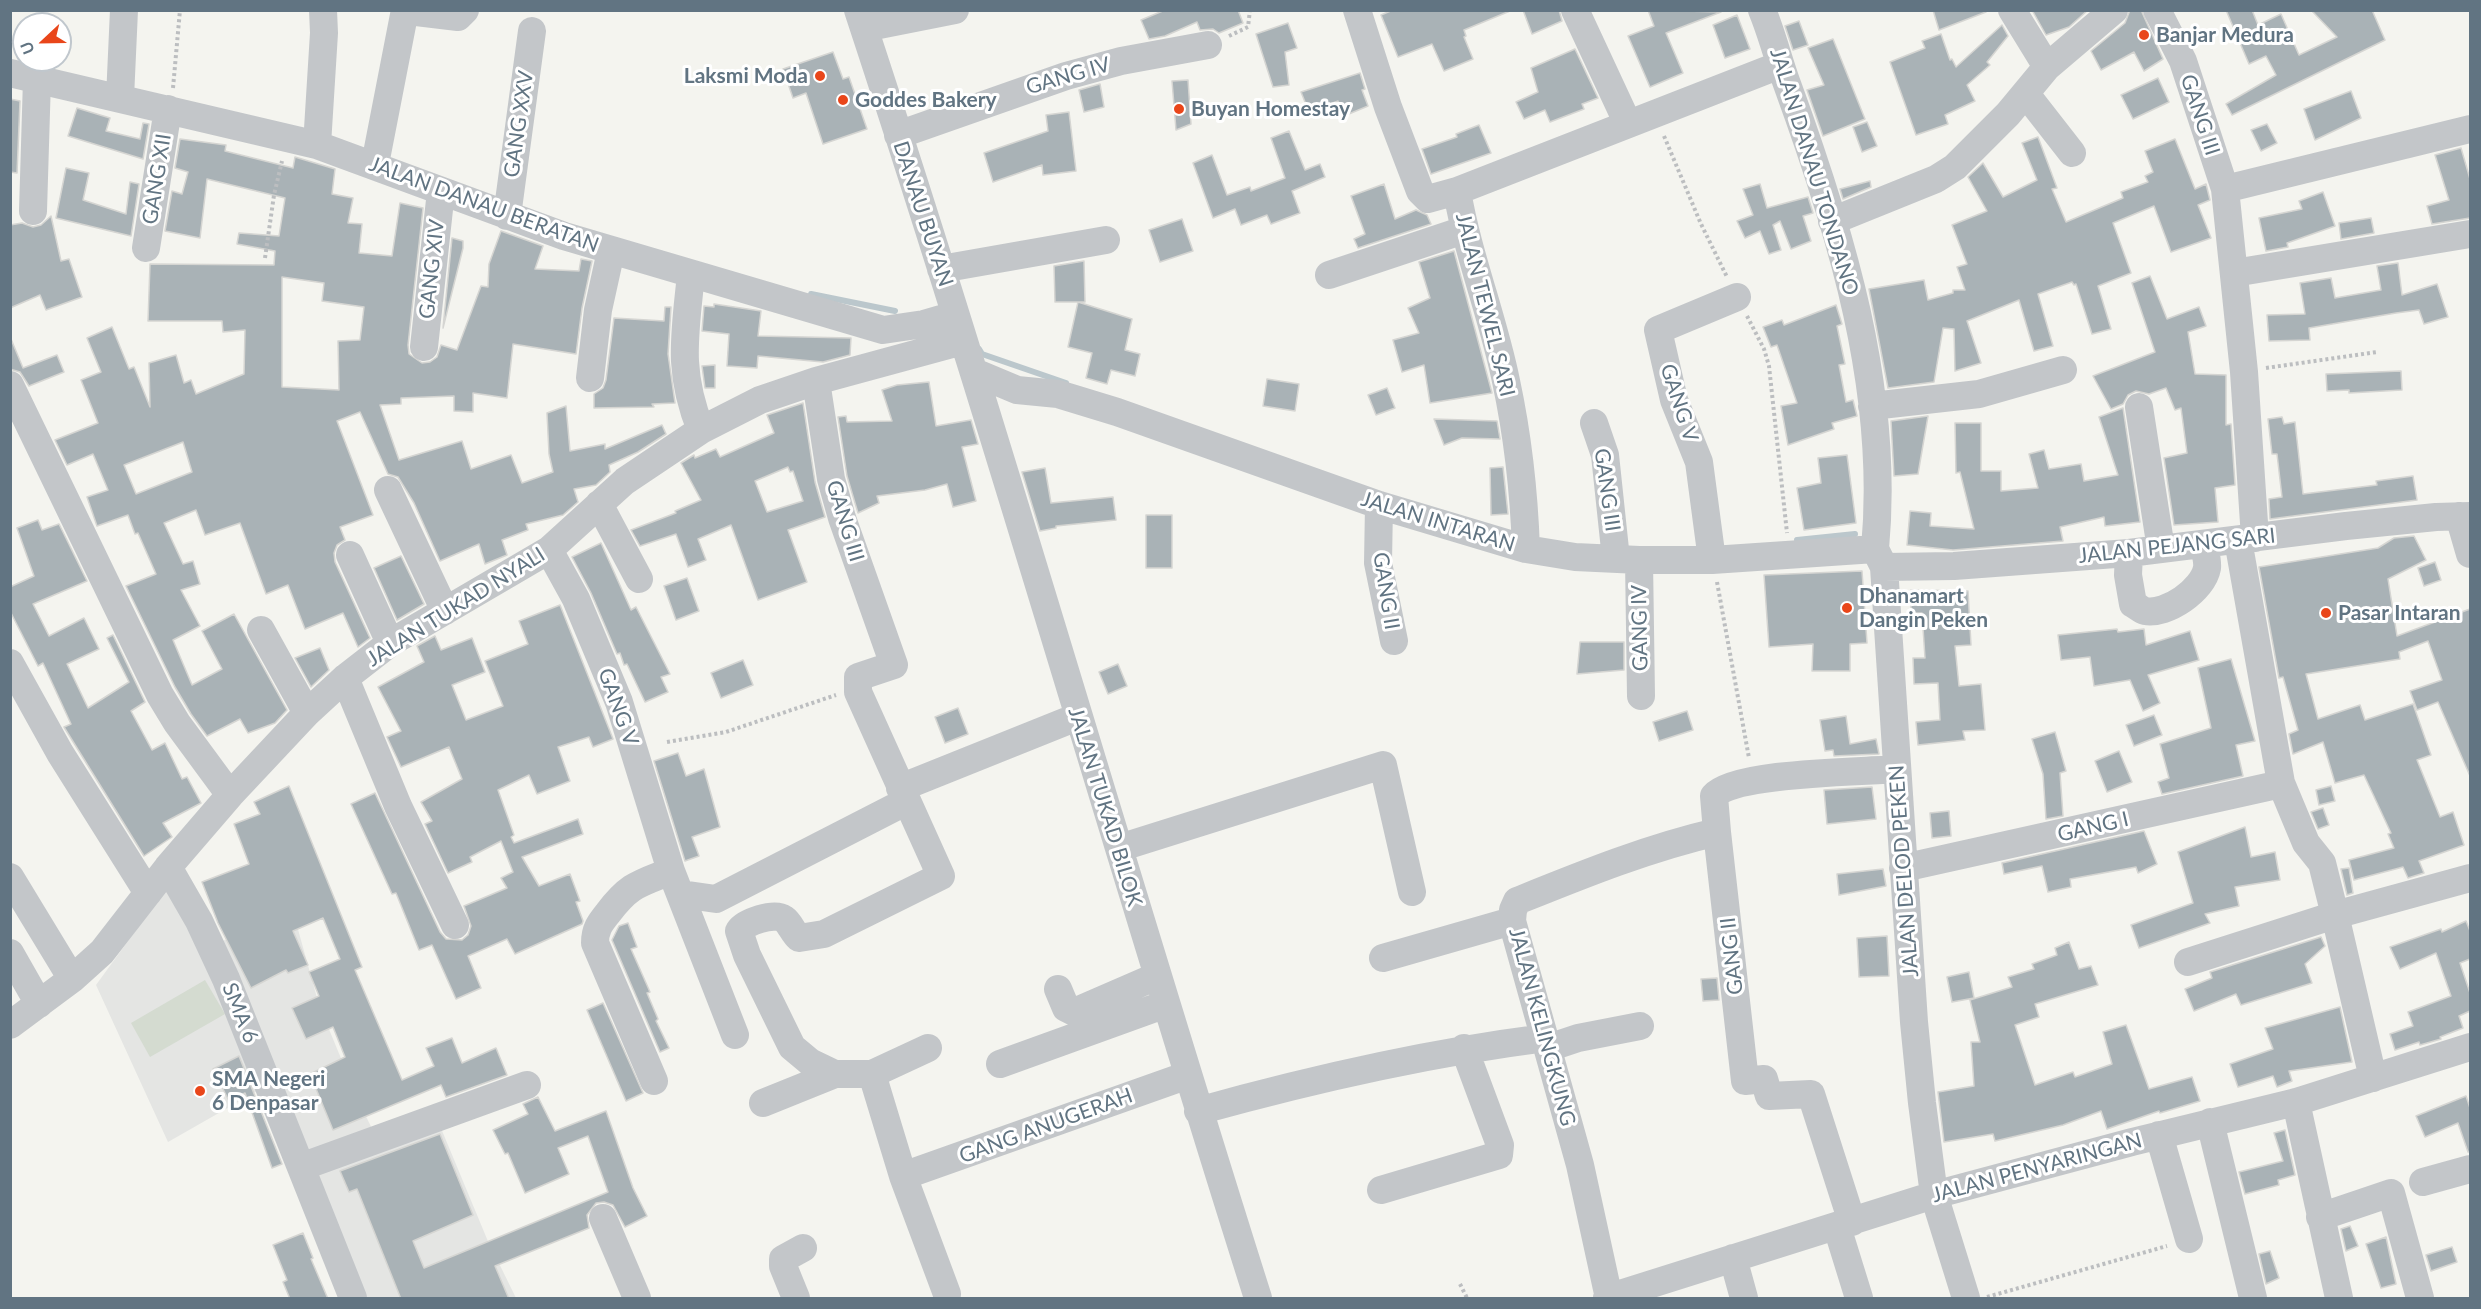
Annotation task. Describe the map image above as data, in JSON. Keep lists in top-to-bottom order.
{
  "streets": {
    "street": [
      "GANG IV",
      "GANG III",
      "GANG XXV",
      "JALAN DANAU TONDANO",
      "GANG XII",
      "JALAN DANAU BERATAN",
      "DANAU BUYAN",
      "GANG XIV",
      "JALAN TEWEL SARI",
      "GANG V",
      "JALAN INTARAN",
      "JALAN PEJANG SARI",
      "GANG II",
      "JALAN TUKAD NYALI",
      "JALAN TUKAD BILOK",
      "GANG I",
      "JALAN DELOD PEKEN",
      "SMA 6",
      "JALAN KELINGKUNG",
      "GANG ANUGERAH",
      "JALAN PENYARINGAN"
    ]
  },
  "crossings": [
    ["GANG IV", "GANG III"],
    ["GANG IV", "DANAU BUYAN"],
    ["GANG IV", "JALAN INTARAN"],
    ["GANG III", "JALAN INTARAN"],
    ["GANG III", "JALAN PEJANG SARI"],
    ["GANG III", "JALAN TUKAD NYALI"],
    ["GANG III", "GANG I"],
    ["GANG III", "JALAN PENYARINGAN"],
    ["GANG XXV", "JALAN DANAU BERATAN"],
    ["JALAN DANAU TONDANO", "JALAN TEWEL SARI"],
    ["JALAN DANAU TONDANO", "JALAN INTARAN"],
    ["JALAN DANAU TONDANO", "JALAN PEJANG SARI"],
    ["JALAN DANAU TONDANO", "JALAN DELOD PEKEN"],
    ["GANG XII", "JALAN DANAU BERATAN"],
    ["JALAN DANAU BERATAN", "DANAU BUYAN"],
    ["JALAN DANAU BERATAN", "GANG XIV"],
    ["JALAN DANAU BERATAN", "JALAN TUKAD NYALI"],
    ["JALAN DANAU BERATAN", "JALAN TUKAD BILOK"],
    ["DANAU BUYAN", "JALAN TUKAD BILOK"],
    ["JALAN TEWEL SARI", "JALAN INTARAN"],
    ["GANG V", "JALAN INTARAN"],
    ["GANG V", "JALAN TUKAD NYALI"],
    ["JALAN INTARAN", "JALAN PEJANG SARI"],
    ["JALAN INTARAN", "GANG II"],
    ["JALAN INTARAN", "JALAN TUKAD BILOK"],
    ["JALAN INTARAN", "JALAN DELOD PEKEN"],
    ["JALAN PEJANG SARI", "JALAN DELOD PEKEN"],
    ["GANG II", "JALAN KELINGKUNG"],
    ["GANG II", "JALAN PENYARINGAN"],
    ["JALAN TUKAD NYALI", "SMA 6"],
    ["JALAN TUKAD BILOK", "GANG ANUGERAH"],
    ["GANG I", "JALAN DELOD PEKEN"],
    ["JALAN DELOD PEKEN", "JALAN PENYARINGAN"],
    ["JALAN KELINGKUNG", "JALAN PENYARINGAN"]
  ],
  "places": [
    "Banjar Medura",
    "Laksmi Moda",
    "Goddes Bakery",
    "Buyan Homestay",
    "Dhanamart Dangin Peken",
    "Pasar Intaran",
    "SMA Negeri 6 Denpasar"
  ],
  "north": "left"
}
